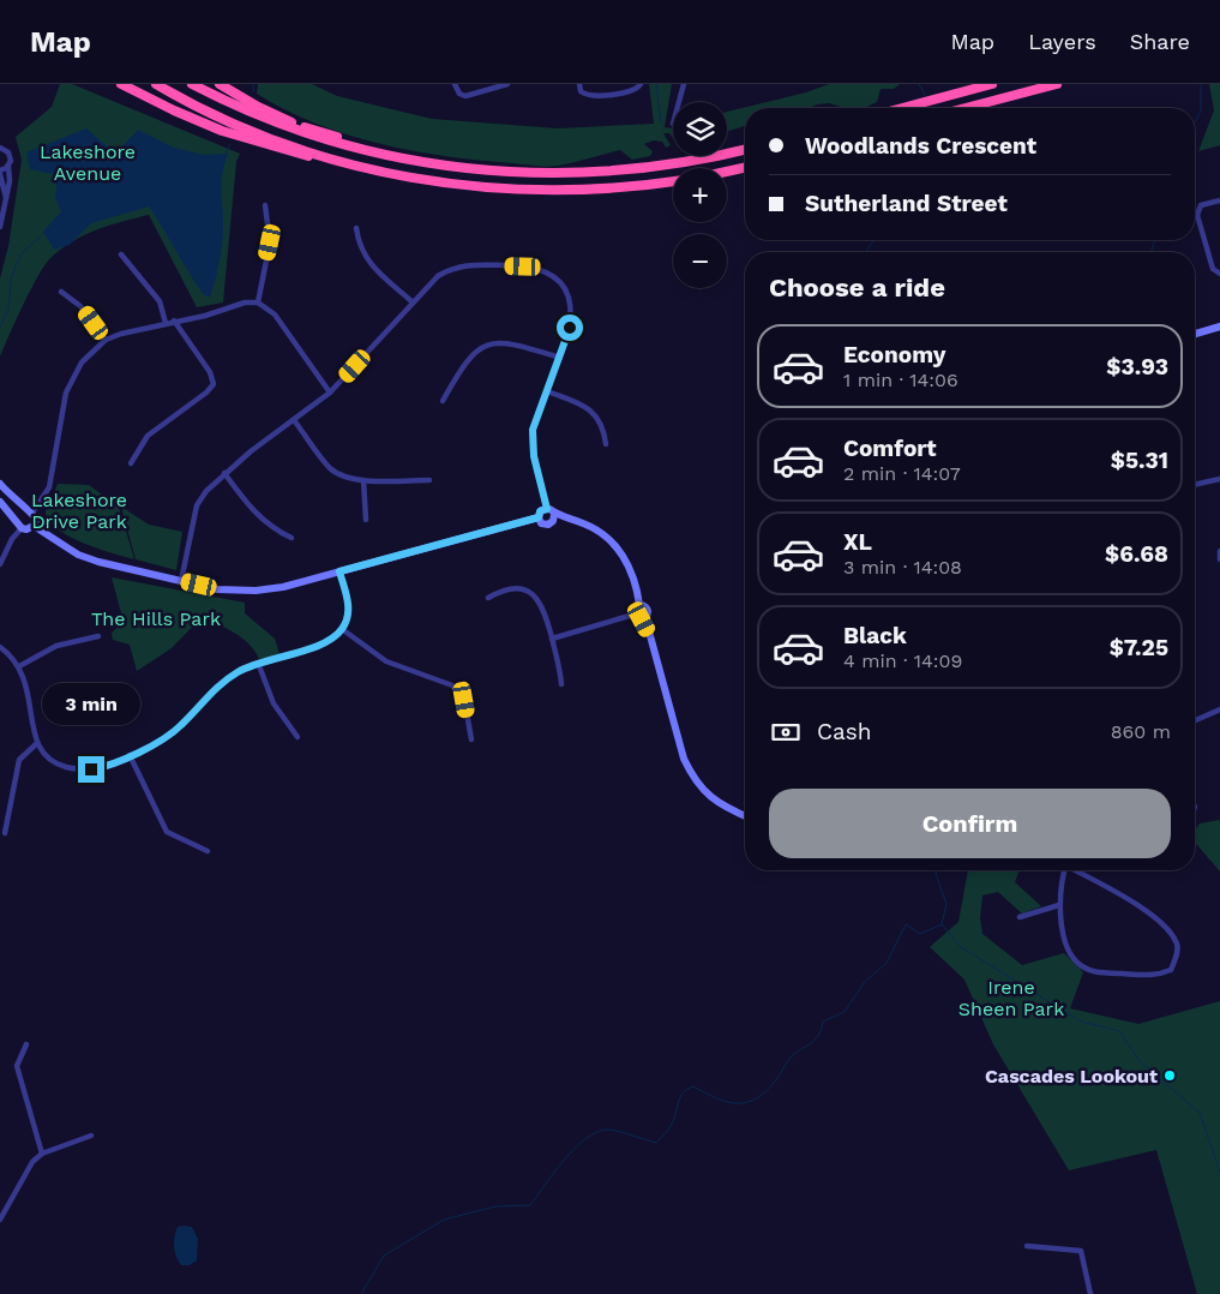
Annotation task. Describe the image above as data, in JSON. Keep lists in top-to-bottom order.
{
  "parks": [
    "Lakeshore Avenue",
    "Lakeshore Drive Park",
    "The Hills Park",
    "Irene Sheen Park"
  ],
  "places": ["Cascades Lookout"],
  "page": {
    "header": "Map",
    "nav": ["Map", "Layers", "Share"],
    "map_buttons": ["+", "−"],
    "banner": ["Woodlands Crescent", "Sutherland Street"],
    "heading": "Choose a ride",
    "list": [
      {
        "name": "Economy",
        "note": "1 min · 14:06",
        "value": "$3.93"
      },
      {
        "name": "Comfort",
        "note": "2 min · 14:07",
        "value": "$5.31"
      },
      {
        "name": "XL",
        "note": "3 min · 14:08",
        "value": "$6.68"
      },
      {
        "name": "Black",
        "note": "4 min · 14:09",
        "value": "$7.25"
      }
    ],
    "bubble": "3 min",
    "pay": ["Cash", "860 m"],
    "buttons": "Confirm"
  }
}
